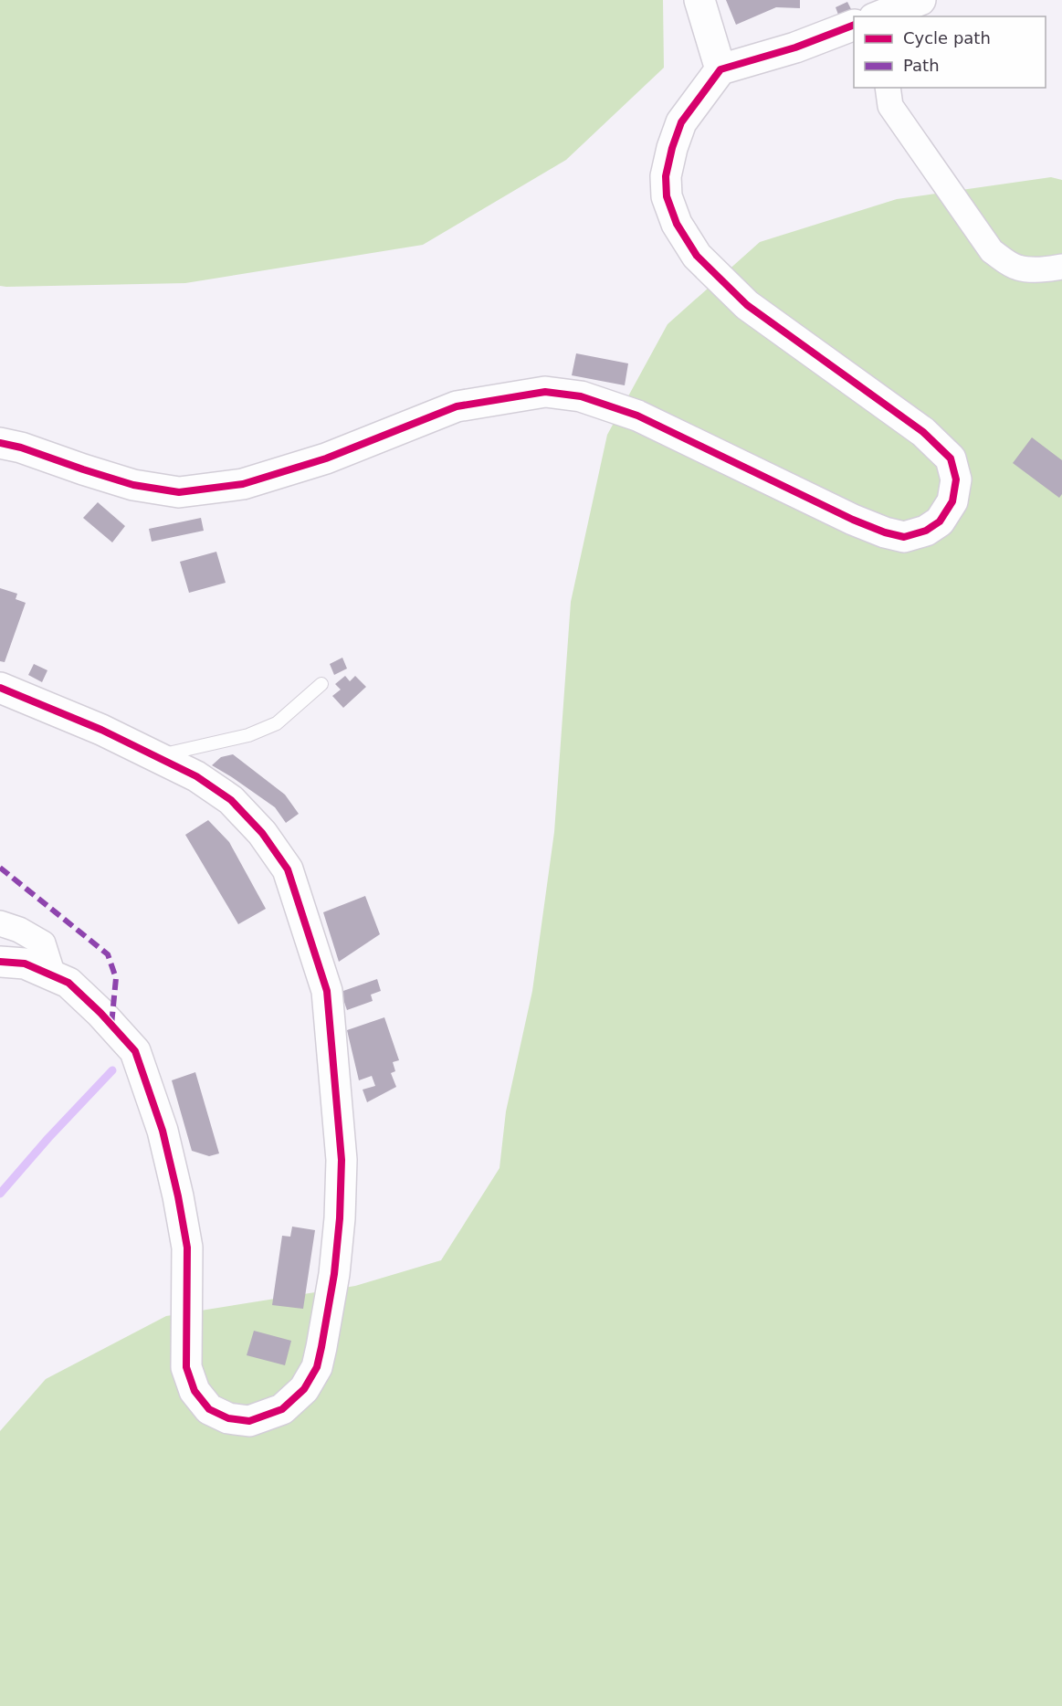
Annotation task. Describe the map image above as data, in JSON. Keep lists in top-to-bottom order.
{
  "legend": ["Cycle path", "Path"]
}
